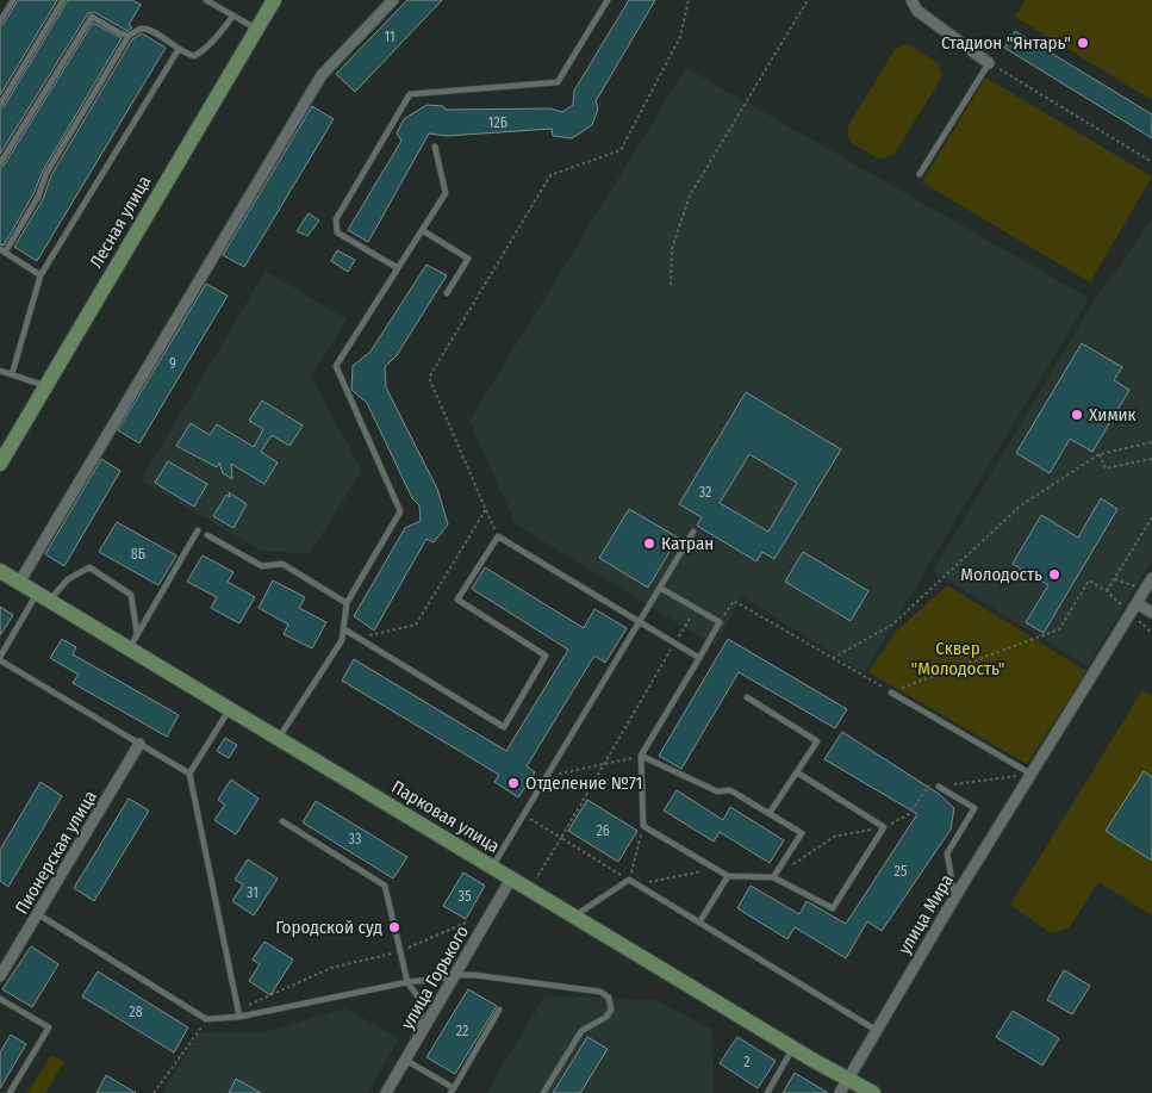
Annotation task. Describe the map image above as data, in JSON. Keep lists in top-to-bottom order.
{
  "streets": {
    "street": [
      "Лесная улица",
      "Парковая улица",
      "Пионерская улица",
      "улица Мира",
      "улица Горького"
    ]
  },
  "crossings": [
    ["Парковая улица", "улица Мира"],
    ["Парковая улица", "улица Горького"]
  ],
  "parks": ["Сквер \"Молодость\""],
  "places": [
    "Стадион \"Янтарь\"",
    "Химик",
    "Катран",
    "Молодость",
    "Отделение №71",
    "Городской суд"
  ],
  "house_numbers": [
    "11",
    "12Б",
    "9",
    "32",
    "8Б",
    "26",
    "33",
    "25",
    "31",
    "35",
    "28",
    "22",
    "2"
  ]
}
